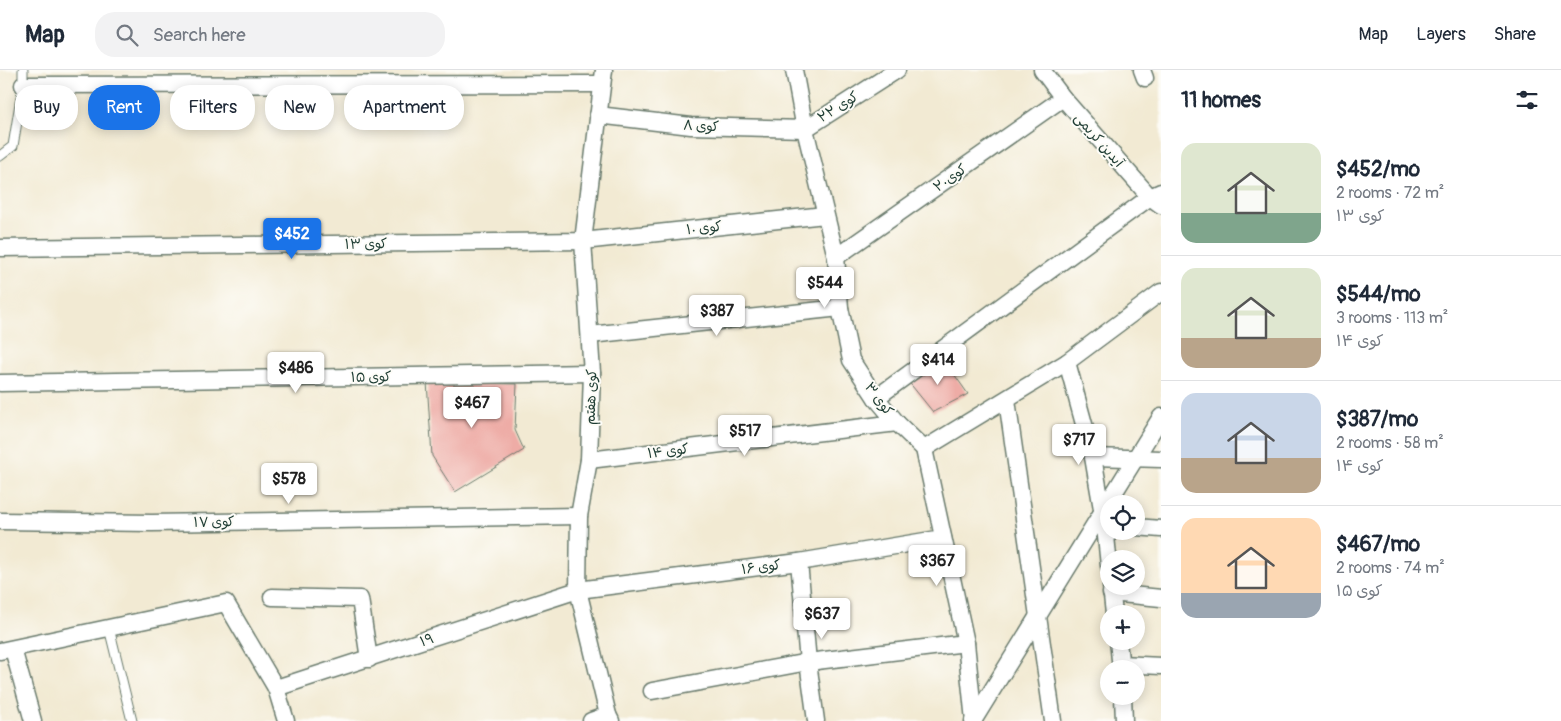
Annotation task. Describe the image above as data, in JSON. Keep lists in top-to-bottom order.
{
  "streets": {
    "street": [
      "کوی ۲۲",
      "کوی ۸",
      "آیدین کریمی",
      "کوی۲۰",
      "کوی ۱۰",
      "کوی ۱۳",
      "کوی ۱۵",
      "کوی هفتم",
      "کوی ۳",
      "کوی ۱۴",
      "کوی ۱۷",
      "کوی ۱۶",
      "۱۹"
    ]
  },
  "crossings": [
    ["کوی ۲۲", "کوی ۸"],
    ["کوی ۲۲", "کوی ۳"],
    ["کوی ۸", "کوی هفتم"],
    ["کوی ۸", "کوی ۳"],
    ["آیدین کریمی", "کوی۲۰"],
    ["کوی۲۰", "کوی ۳"],
    ["کوی ۱۰", "کوی ۱۳"],
    ["کوی ۱۰", "کوی هفتم"],
    ["کوی ۱۰", "کوی ۳"],
    ["کوی ۱۳", "کوی هفتم"],
    ["کوی ۱۵", "کوی هفتم"],
    ["کوی هفتم", "کوی ۱۴"],
    ["کوی هفتم", "کوی ۱۷"],
    ["کوی هفتم", "کوی ۱۶"],
    ["کوی هفتم", "۱۹"],
    ["کوی ۳", "کوی ۱۴"],
    ["کوی ۱۶", "۱۹"]
  ],
  "page": {
    "header": "Map",
    "search": "Search here",
    "nav": ["Map", "Layers", "Share"],
    "heading": "11 homes",
    "chip": [
      "Buy",
      "Rent",
      "Filters",
      "New",
      "Apartment"
    ],
    "list": [
      {
        "name": "$452/mo",
        "note": "2 rooms · 72 m² · کوی ۱۳"
      },
      {
        "name": "$544/mo",
        "note": "3 rooms · 113 m² · کوی ۱۴"
      },
      {
        "name": "$387/mo",
        "note": "2 rooms · 58 m² · کوی ۱۴"
      },
      {
        "name": "$467/mo",
        "note": "2 rooms · 74 m² · کوی ۱۵"
      }
    ],
    "price": [
      "$452",
      "$544",
      "$387",
      "$414",
      "$486",
      "$467",
      "$517",
      "$717",
      "$578",
      "$367",
      "$637"
    ],
    "map_buttons": ["+", "−"]
  }
}
